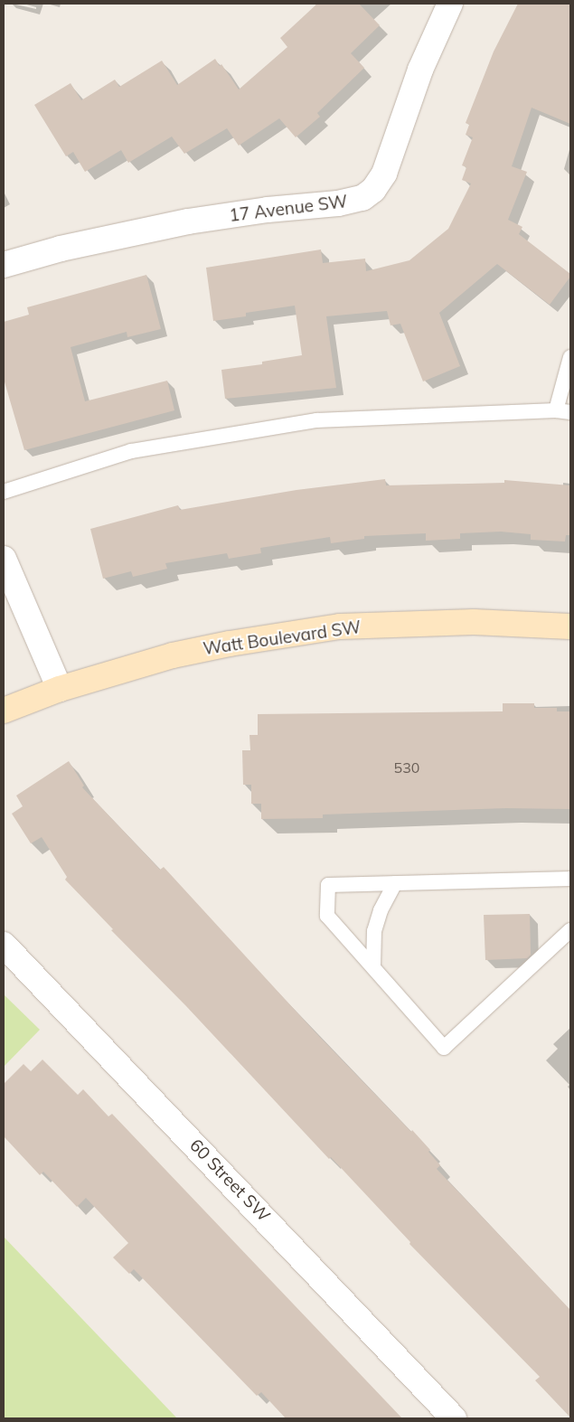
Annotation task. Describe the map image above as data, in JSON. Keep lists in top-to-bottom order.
{
  "streets": {
    "street": ["17 Avenue SW", "Watt Boulevard SW", "60 Street SW"]
  },
  "house_numbers": ["530"]
}
